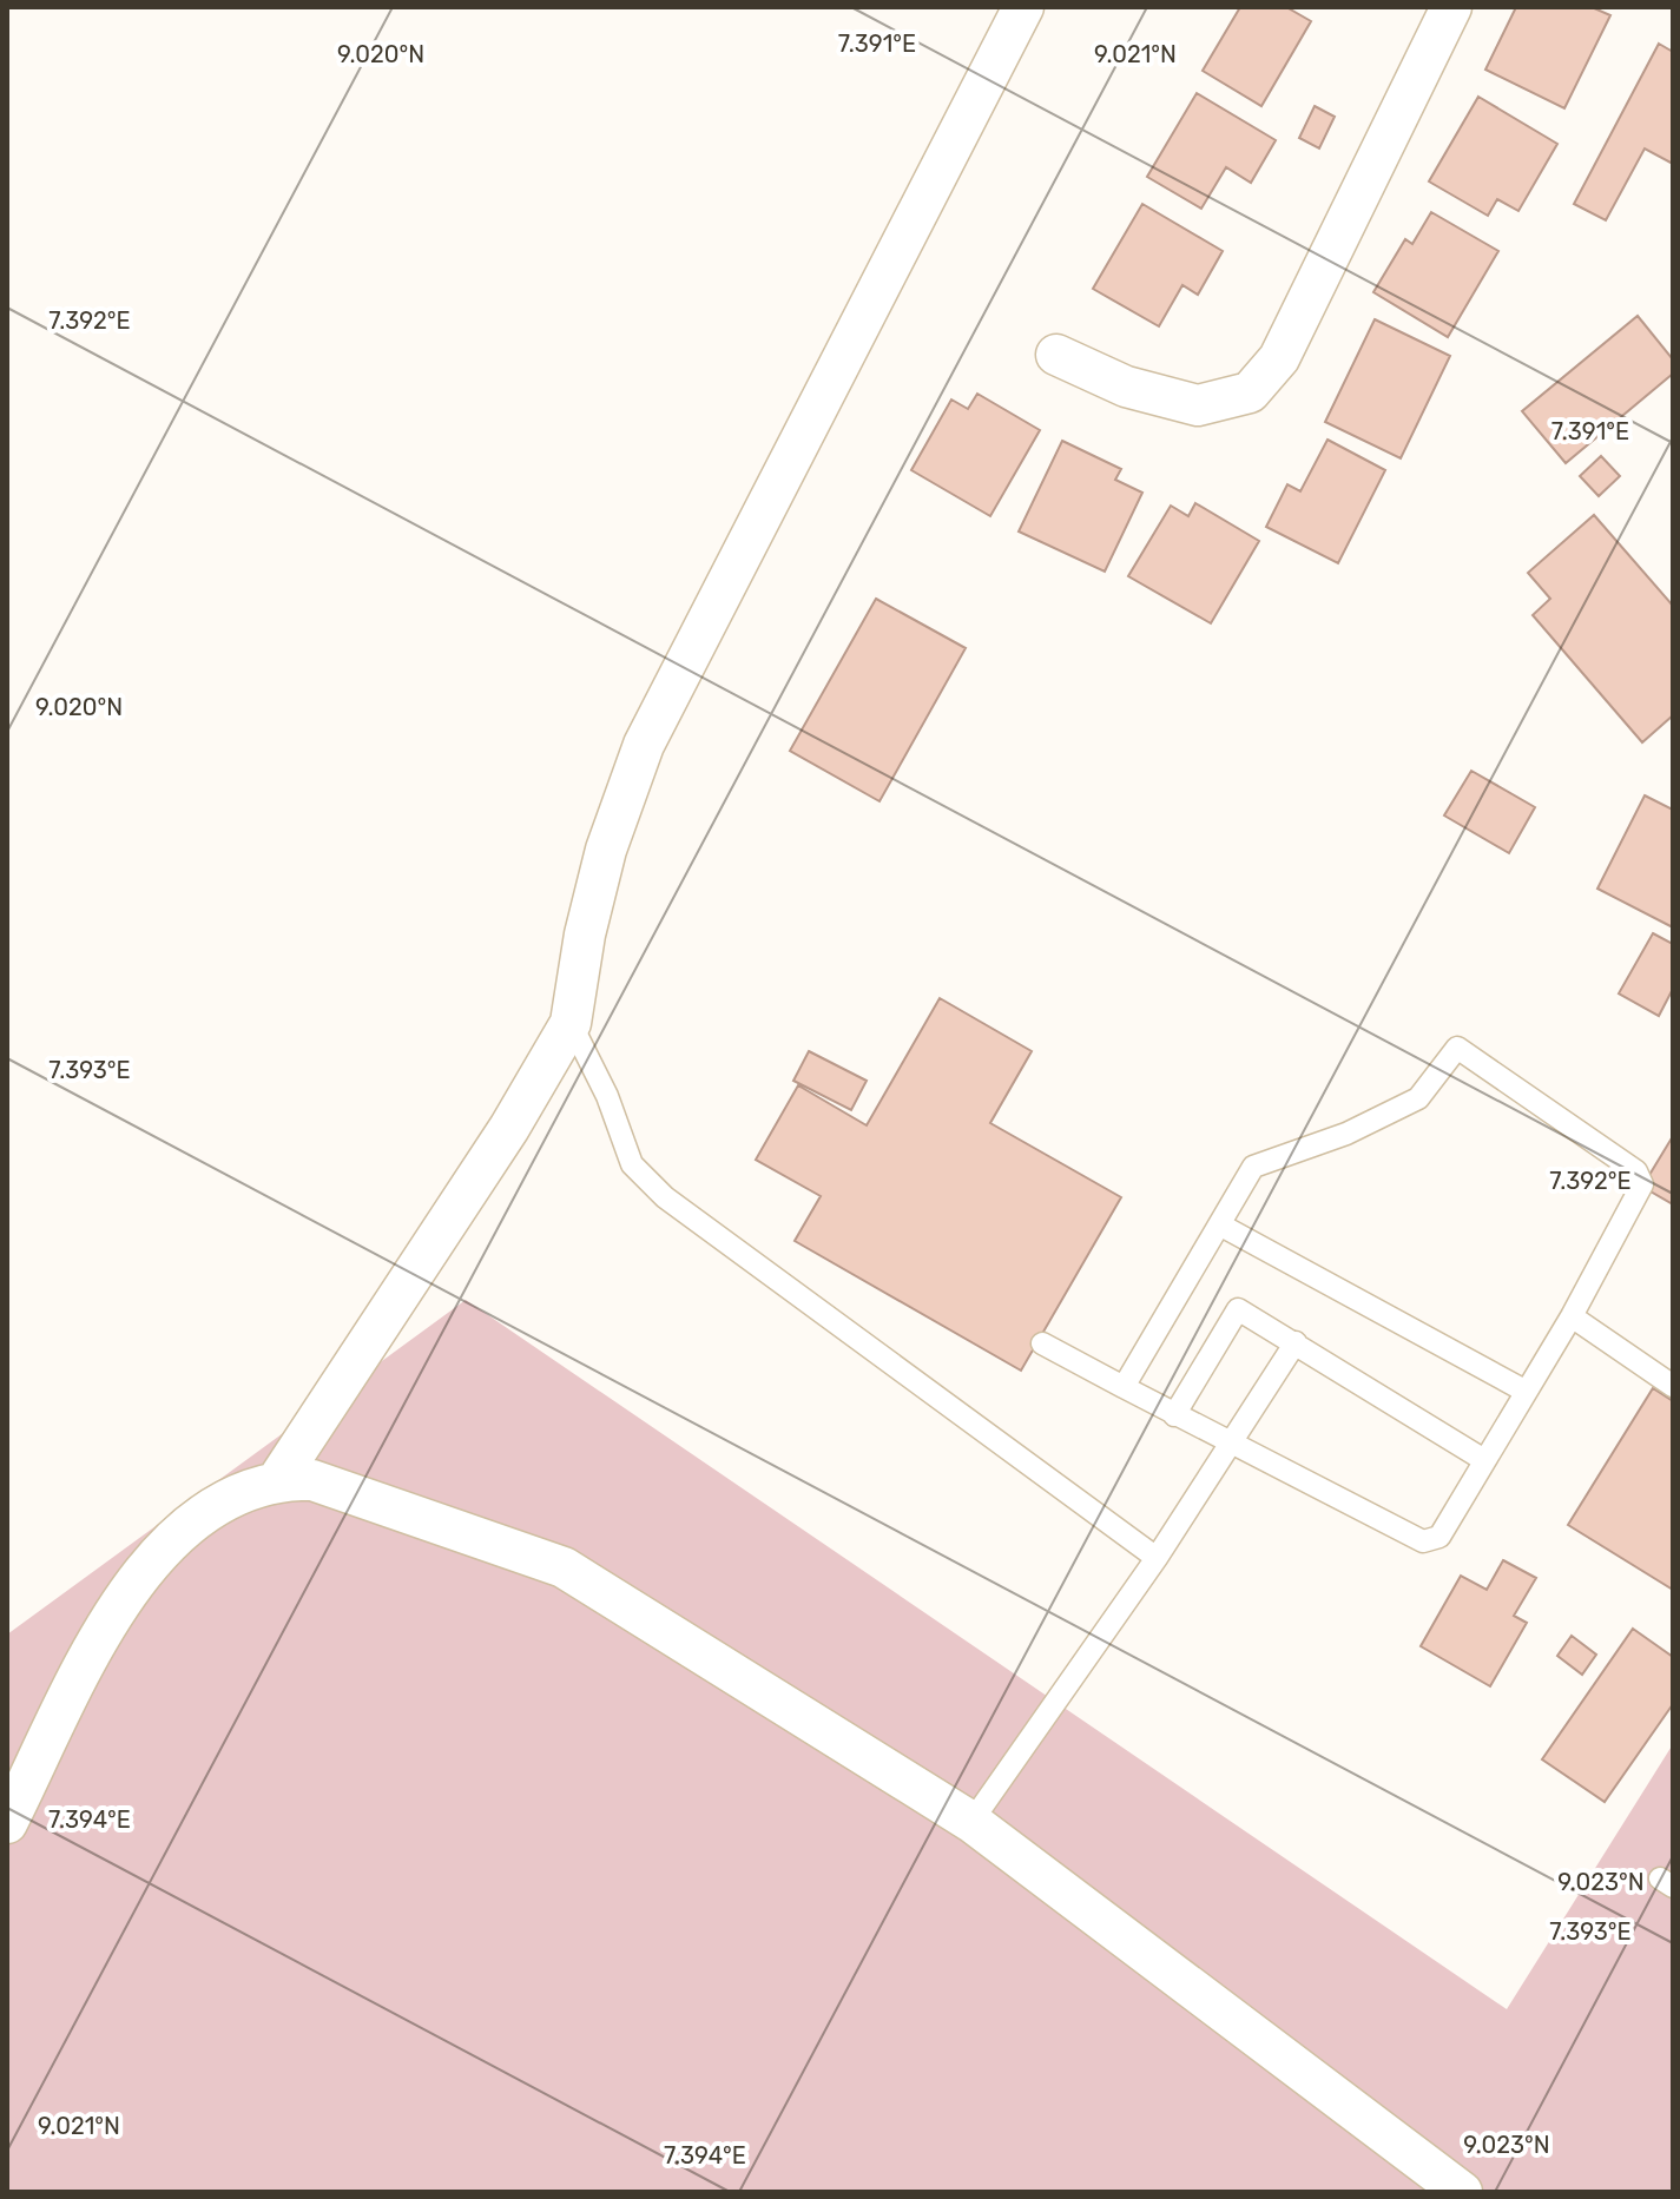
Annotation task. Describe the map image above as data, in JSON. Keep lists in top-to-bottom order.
{
  "coordinates": [
    "7.391°E",
    "9.020°N",
    "9.021°N",
    "7.392°E",
    "7.393°E",
    "7.394°E",
    "9.023°N"
  ]
}
